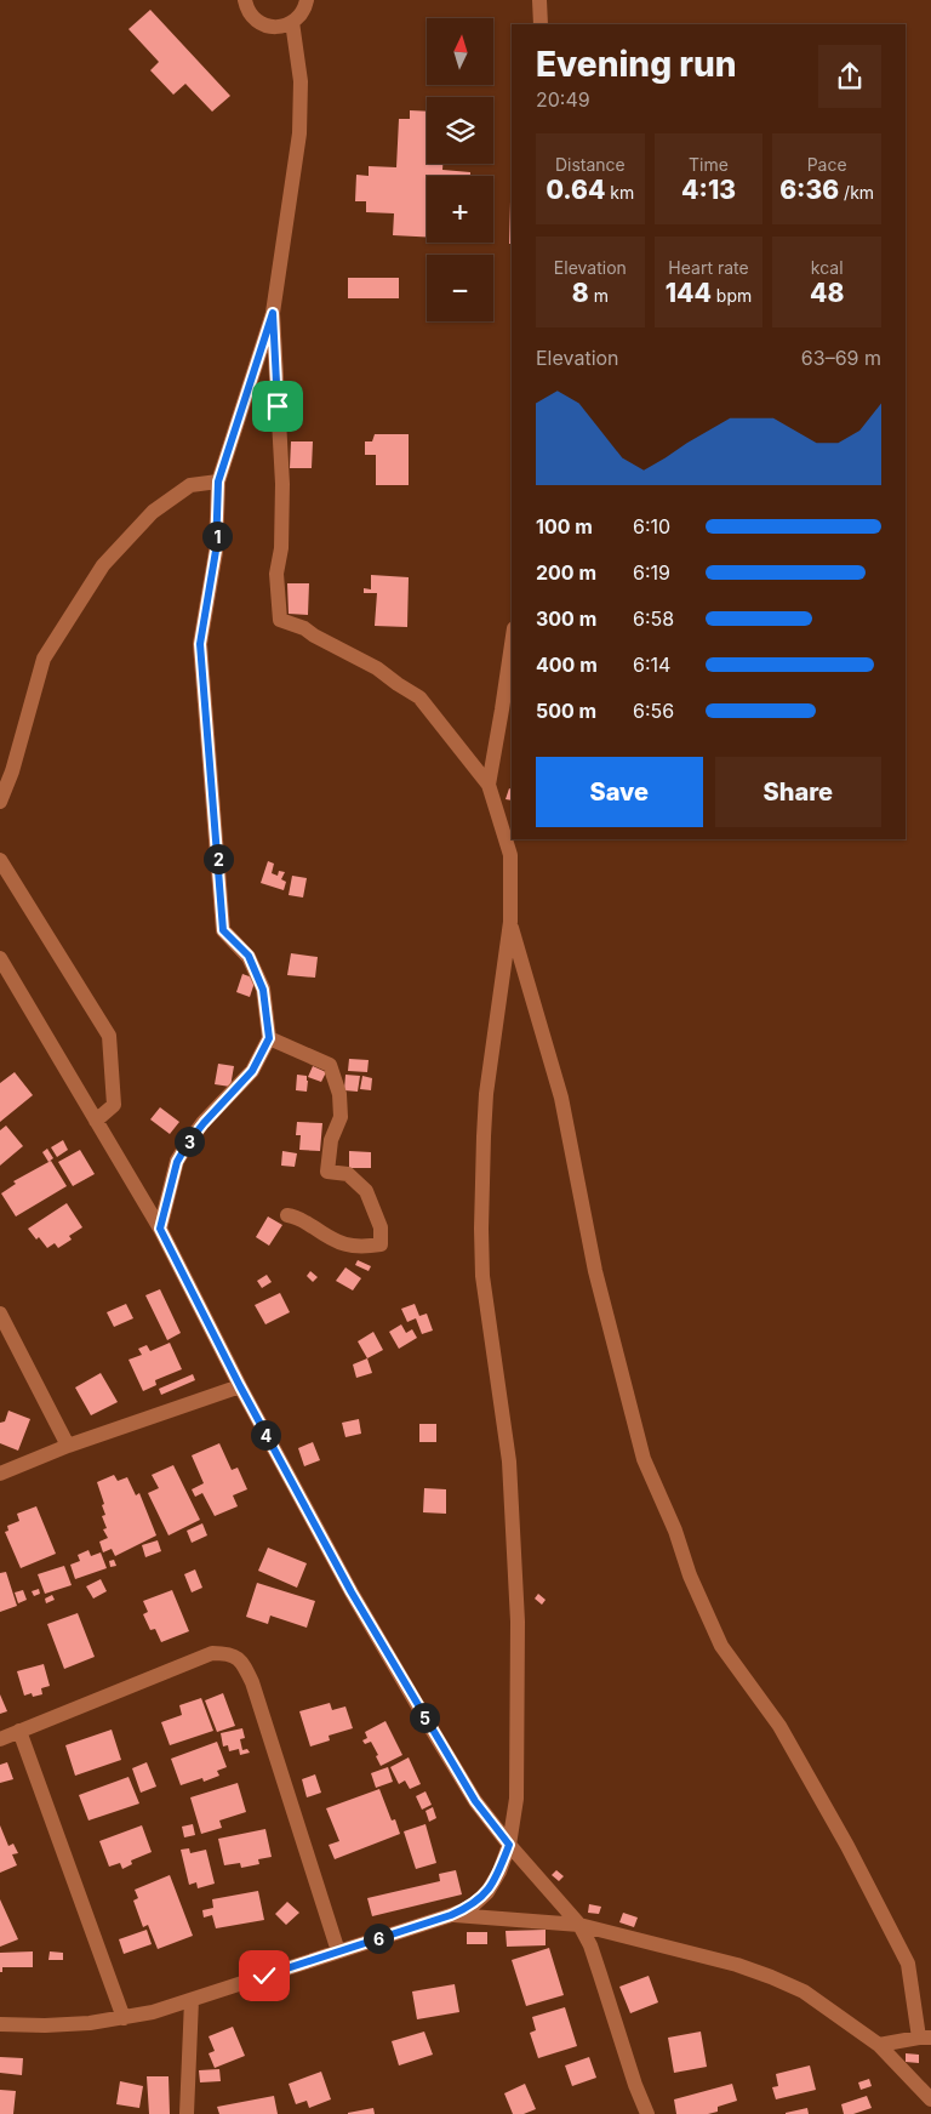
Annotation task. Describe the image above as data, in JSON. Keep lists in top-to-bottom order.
{
  "north": "top",
  "page": {
    "map_buttons": ["+", "−"],
    "heading": ["Evening run", "20:49"],
    "stats": [
      ["Distance", "0.64 km"],
      ["Time", "4:13"],
      ["Pace", "6:36 /km"],
      ["Elevation", "8 m"],
      ["Heart rate", "144 bpm"],
      ["kcal", "48"]
    ],
    "chart": ["Elevation", "63–69 m"],
    "list": [
      {
        "name": "100 m",
        "note": "6:10"
      },
      {
        "name": "200 m",
        "note": "6:19"
      },
      {
        "name": "300 m",
        "note": "6:58"
      },
      {
        "name": "400 m",
        "note": "6:14"
      },
      {
        "name": "500 m",
        "note": "6:56"
      }
    ],
    "pins": [
      "1",
      "2",
      "3",
      "4",
      "5",
      "6"
    ],
    "buttons": ["Save", "Share"]
  }
}
